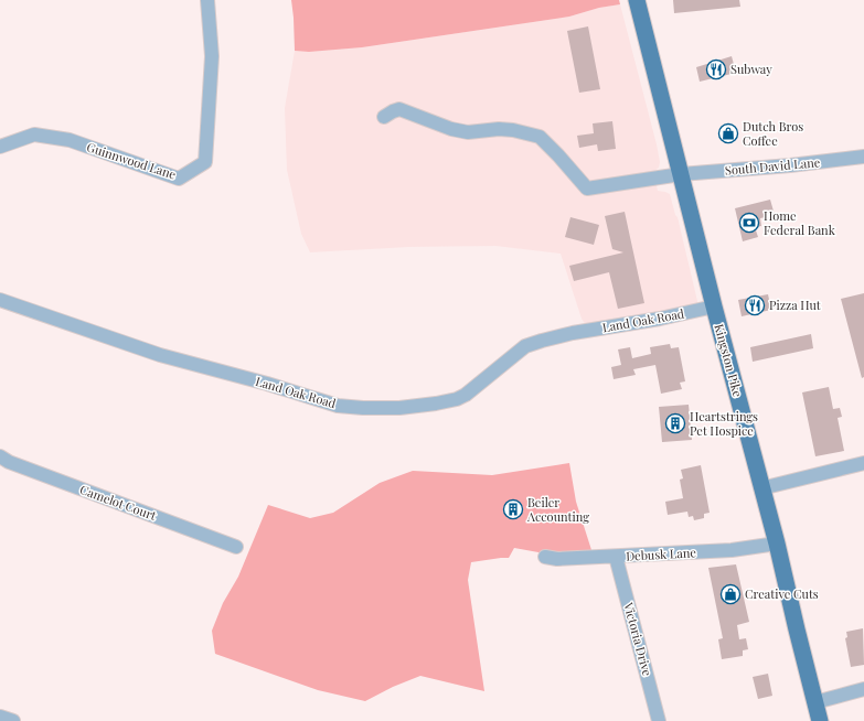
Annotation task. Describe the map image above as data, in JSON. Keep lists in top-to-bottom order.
{
  "streets": {
    "main road": ["Kingston Pike"],
    "street": [
      "Guinnwood Lane",
      "South David Lane",
      "Land Oak Road",
      "Camelot Court",
      "Debusk Lane",
      "Victoria Drive"
    ]
  },
  "crossings": [
    ["South David Lane", "Kingston Pike"],
    ["Land Oak Road", "Kingston Pike"],
    ["Kingston Pike", "Debusk Lane"],
    ["Debusk Lane", "Victoria Drive"]
  ],
  "places": {
    "restaurant": ["Subway", "Pizza Hut"],
    "shop": ["Dutch Bros Coffee", "Creative Cuts"],
    "bank": ["Home Federal Bank"],
    "building": ["Heartstrings Pet Hospice", "Beiler Accounting"]
  }
}
